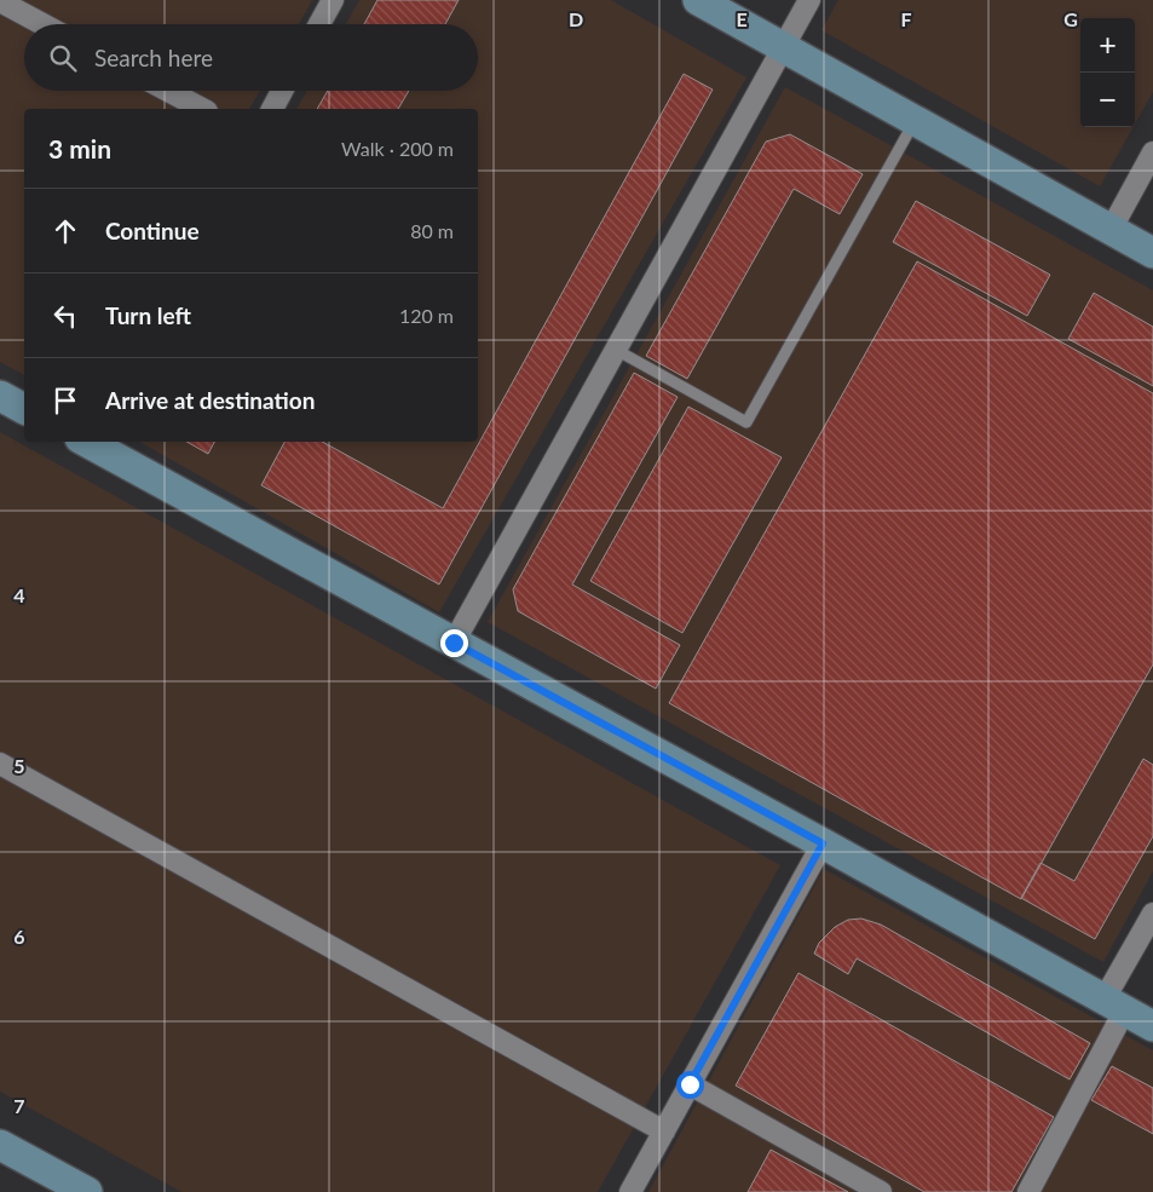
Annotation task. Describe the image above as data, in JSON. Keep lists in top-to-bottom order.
{
  "page": {
    "map_buttons": ["+", "−"],
    "search": "Search here",
    "heading": ["3 min", "Walk · 200 m"],
    "list": [
      ["Continue", "80 m"],
      ["Turn left", "120 m"],
      "Arrive at destination"
    ]
  },
  "grid": {
    "columns": [
      "D",
      "E",
      "F",
      "G"
    ],
    "rows": [
      "4",
      "5",
      "6",
      "7"
    ]
  }
}
